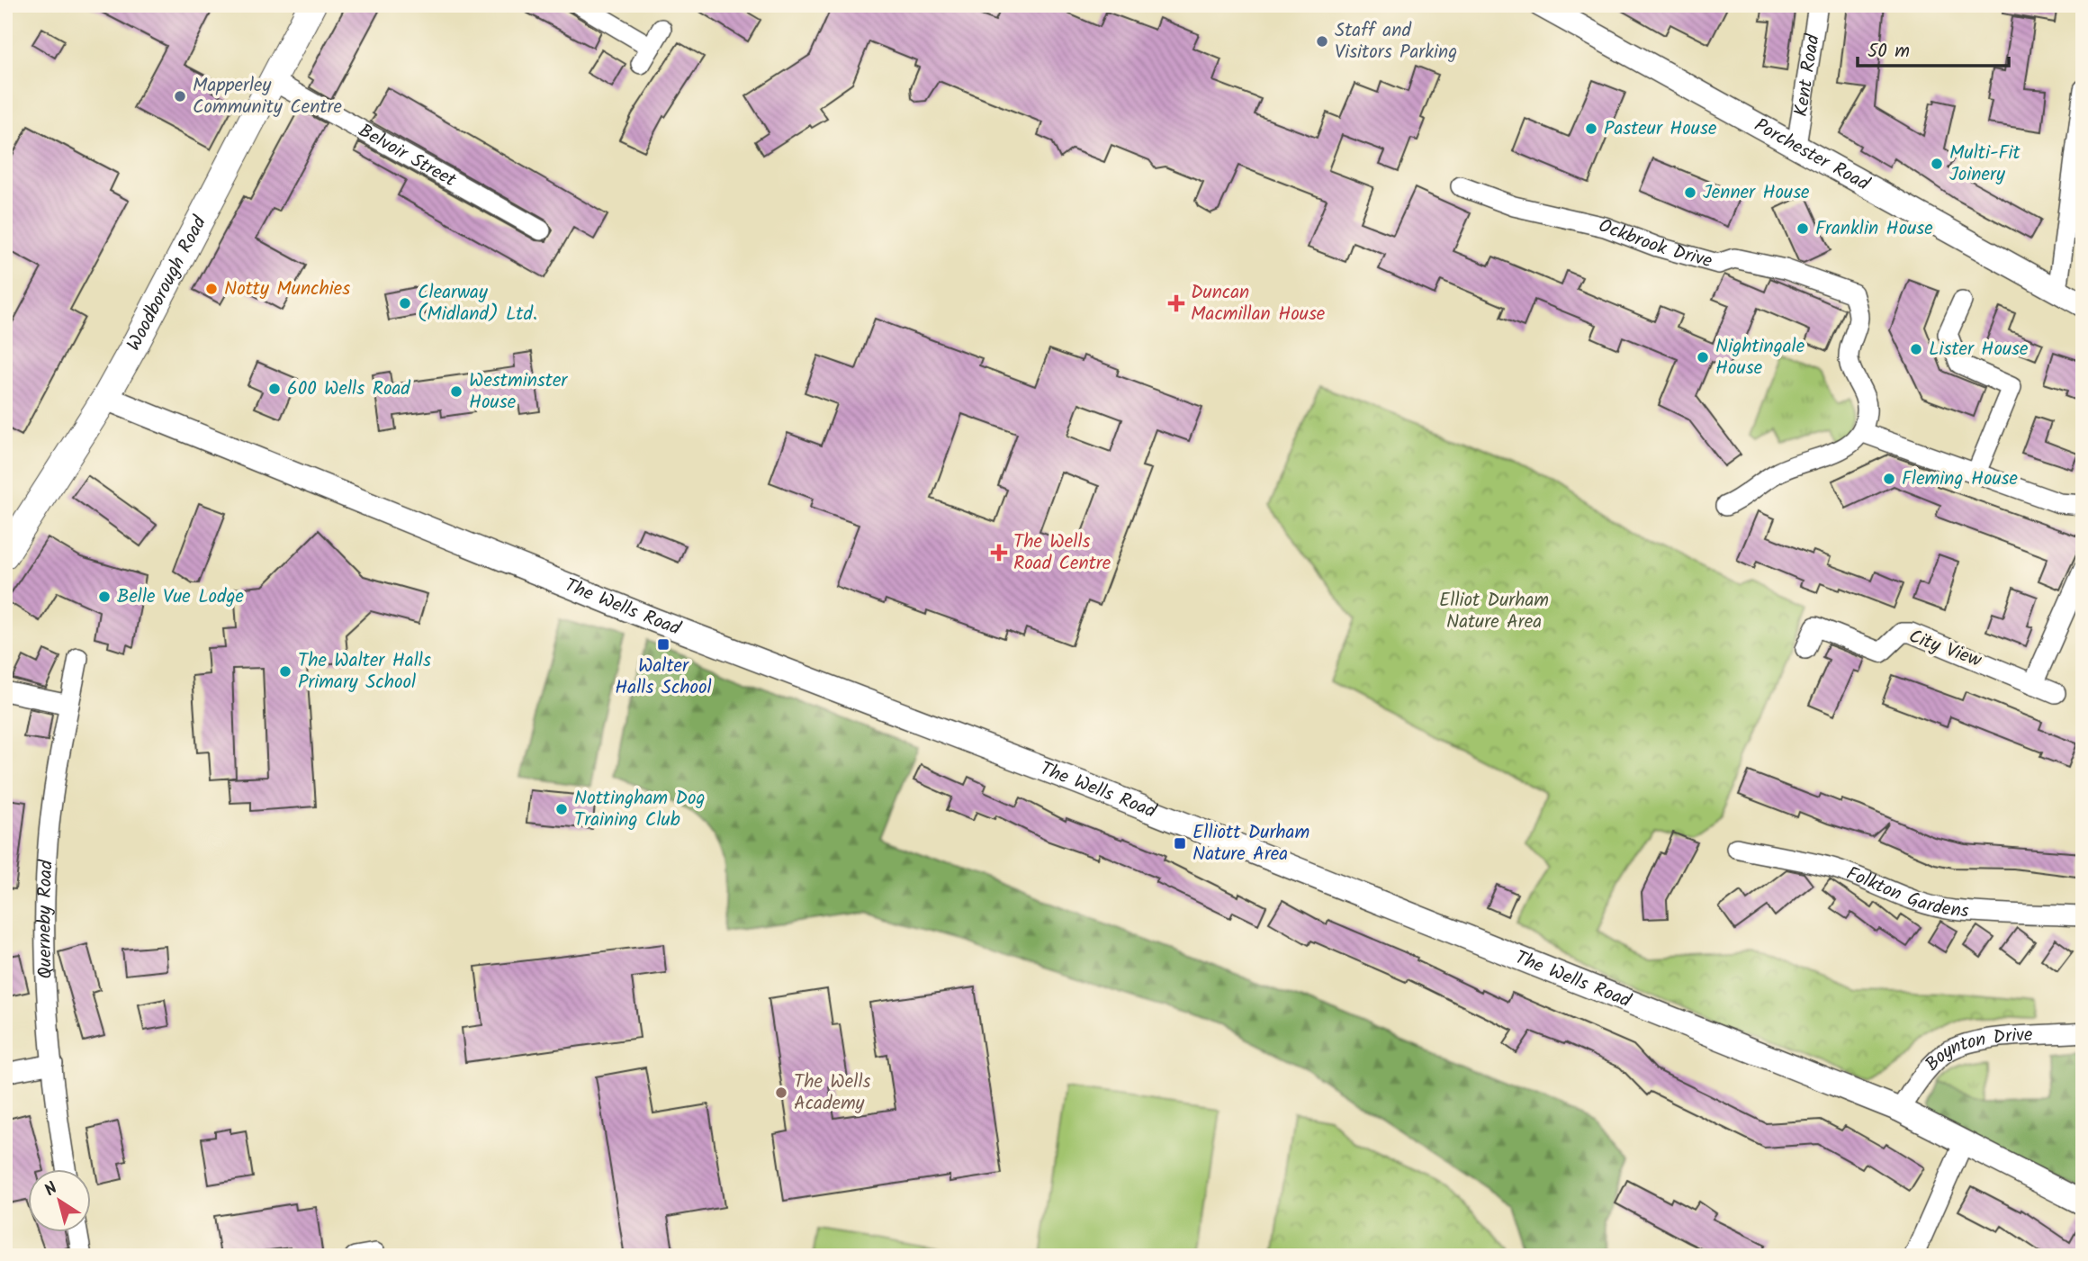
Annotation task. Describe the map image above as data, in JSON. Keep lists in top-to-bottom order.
{
  "streets": {
    "main road": ["Woodborough Road"],
    "street": [
      "Kent Road",
      "Porchester Road",
      "Belvoir Street",
      "Ockbrook Drive",
      "The Wells Road",
      "City View",
      "Folkton Gardens",
      "Querneby Road",
      "Boynton Drive"
    ]
  },
  "crossings": [
    ["Kent Road", "Porchester Road"],
    ["Belvoir Street", "Woodborough Road"],
    ["Woodborough Road", "The Wells Road"],
    ["The Wells Road", "Boynton Drive"]
  ],
  "parks": ["Elliot Durham Nature Area"],
  "places": {
    "other": [
      "Staff and Visitors Parking",
      "Mapperley Community Centre",
      "Pasteur House",
      "Multi-Fit Joinery",
      "Jenner House",
      "Franklin House",
      "Notty Munchies",
      "Clearway (Midland) Ltd.",
      "Lister House",
      "Nightingale House",
      "600 Wells Road",
      "Westminster House",
      "Fleming House",
      "Belle Vue Lodge",
      "The Walter Halls Primary School",
      "Nottingham Dog Training Club",
      "The Wells Academy"
    ],
    "health": ["Duncan Macmillan House", "The Wells Road Centre"],
    "transit": ["Walter Halls School", "Elliott Durham Nature Area"]
  },
  "scale_bar": "50 m",
  "north": "top left"
}
